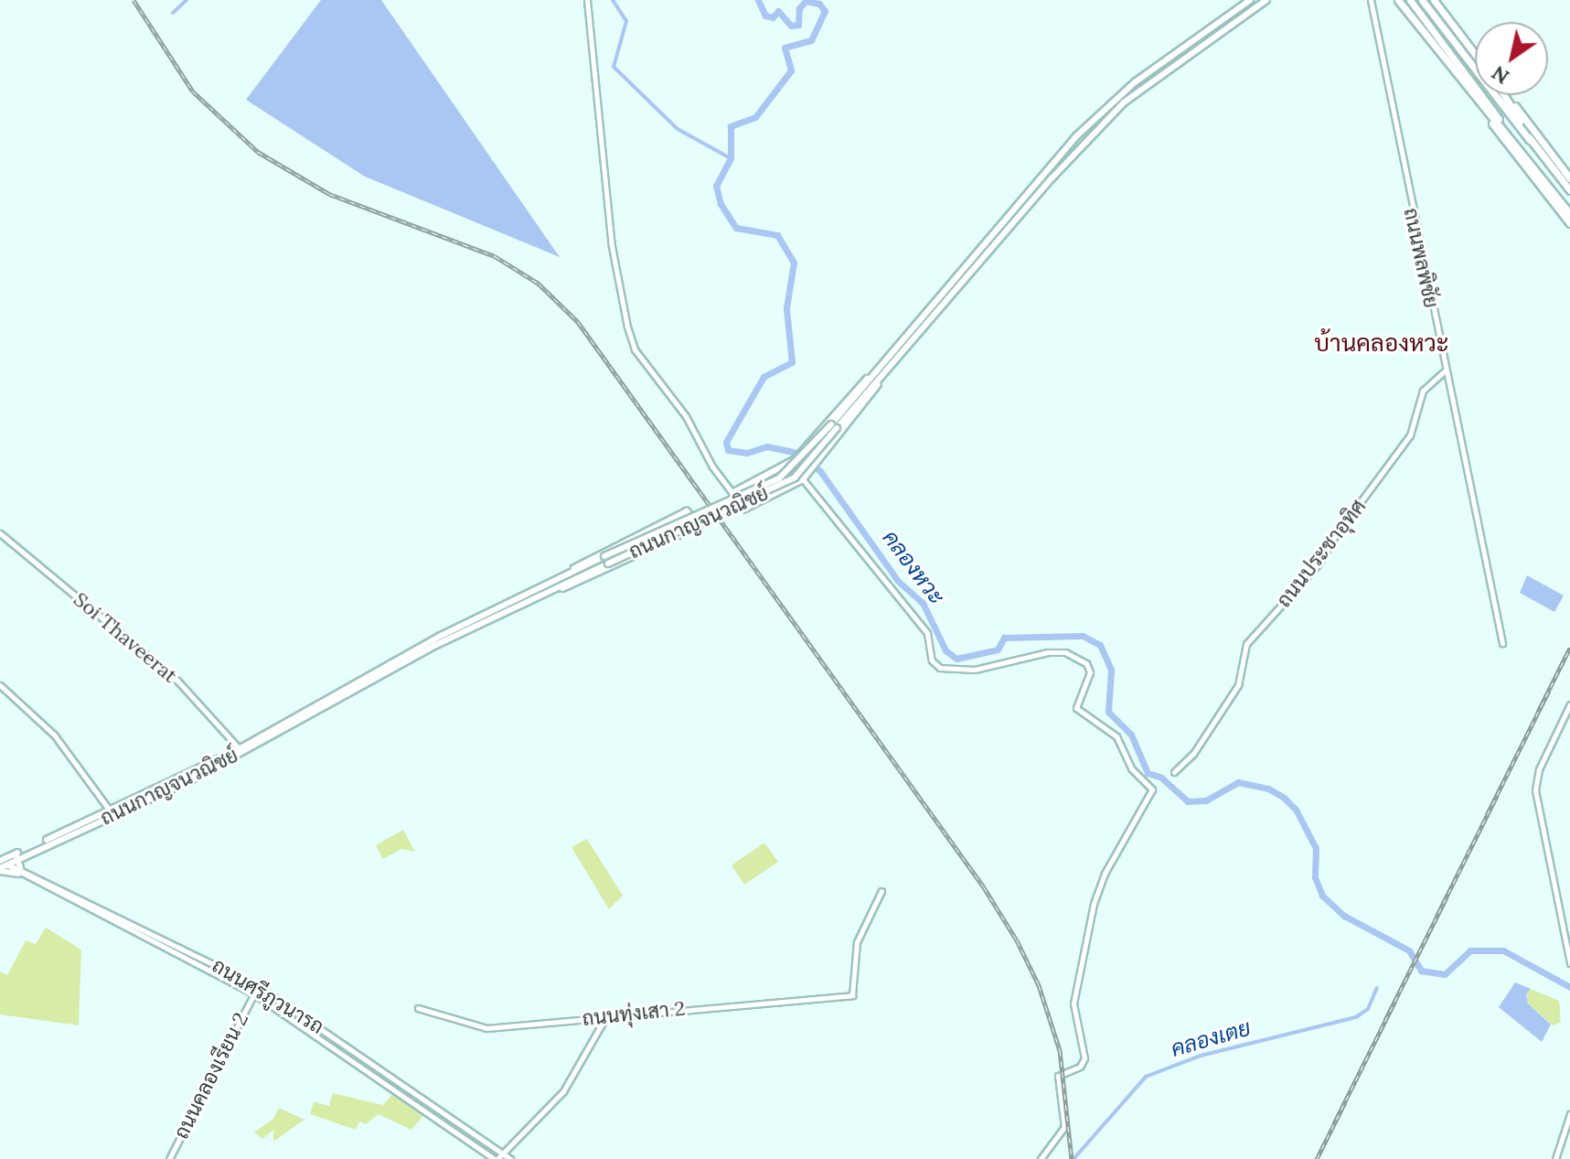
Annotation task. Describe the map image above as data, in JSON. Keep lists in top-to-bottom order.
{
  "streets": {
    "main road": ["ถนนกาญจนวณิชย์"],
    "street": [
      "ถนนพลพิชัย",
      "ถนนประชาอุทิศ",
      "Soi Thaveerat",
      "ถนนศรีภูวนารถ",
      "ถนนทุ่งเสา 2",
      "ถนนคลองเรียน 2"
    ]
  },
  "crossings": [
    ["ถนนพลพิชัย", "ถนนประชาอุทิศ"],
    ["ถนนกาญจนวณิชย์", "Soi Thaveerat"],
    ["ถนนกาญจนวณิชย์", "ถนนศรีภูวนารถ"],
    ["ถนนศรีภูวนารถ", "ถนนคลองเรียน 2"]
  ],
  "districts": ["บ้านคลองหวะ"],
  "water": ["คลองหวะ", "คลองเตย"],
  "north": "bottom left"
}
